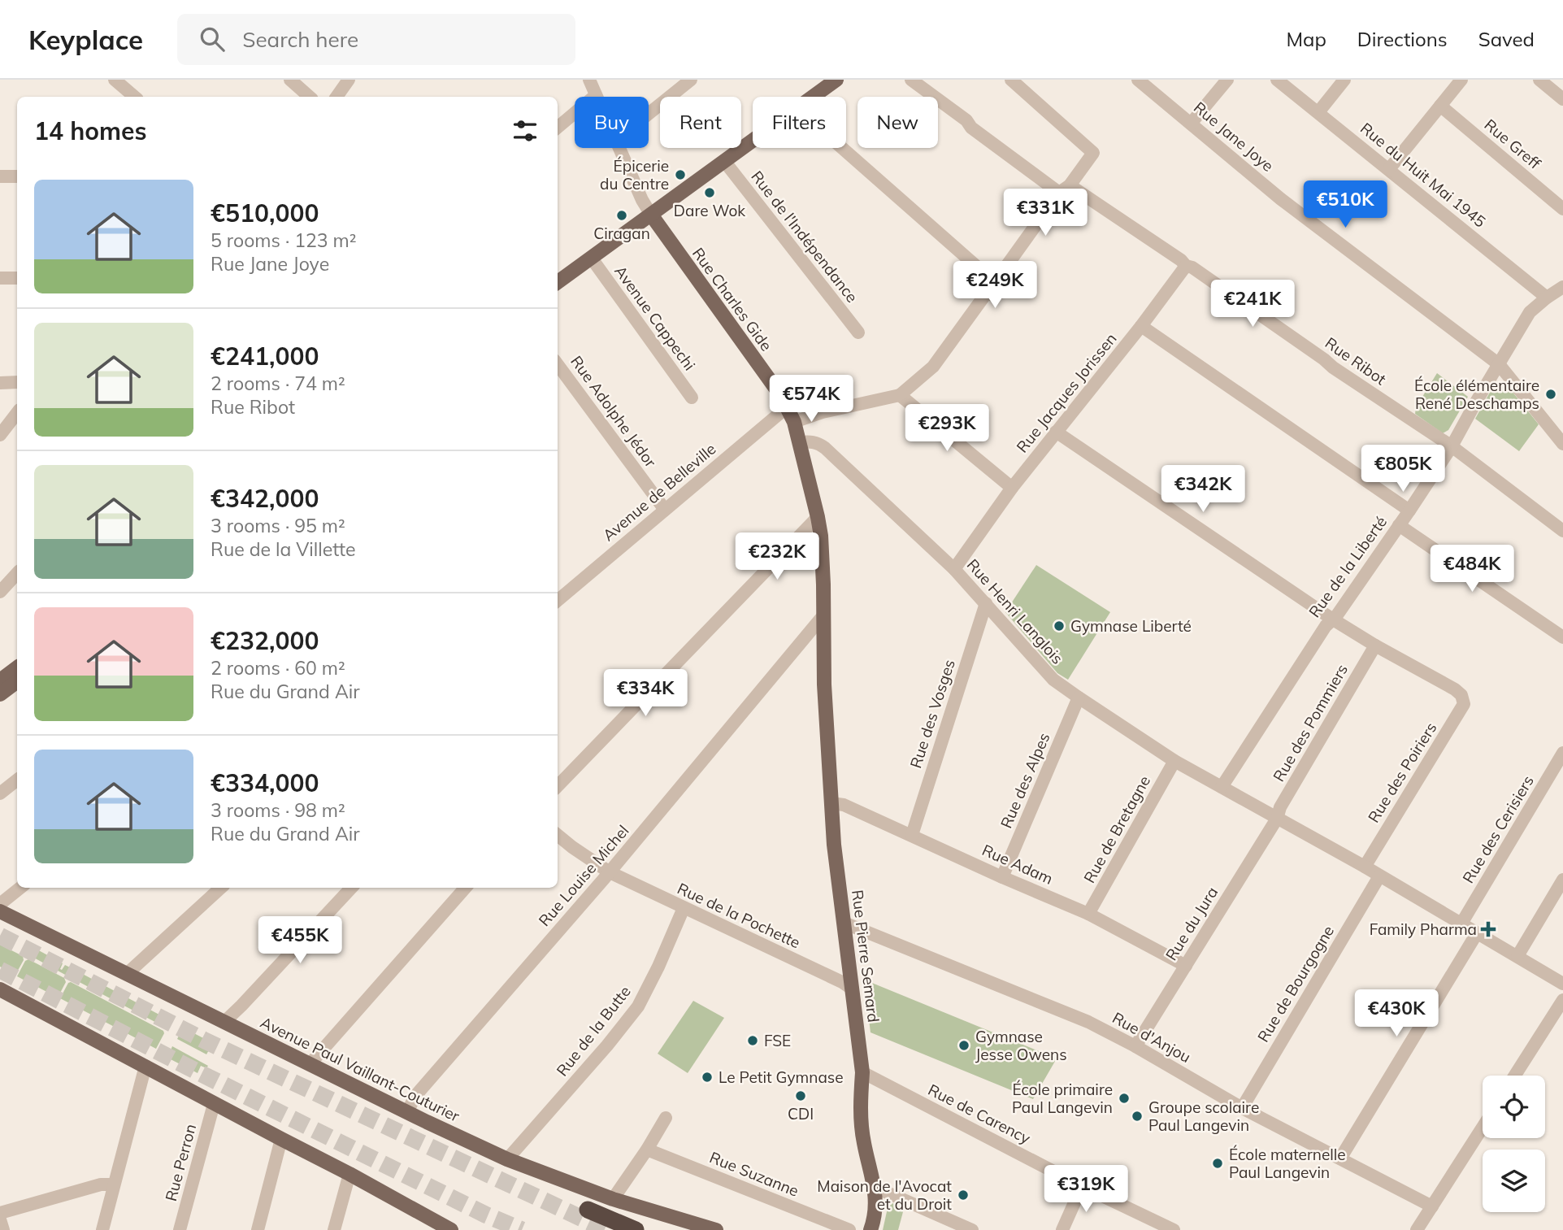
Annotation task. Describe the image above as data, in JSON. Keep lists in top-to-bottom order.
{
  "streets": {
    "main road": ["Rue Charles Gide", "Rue Pierre Semard", "Avenue Paul Vaillant-Couturier"],
    "street": [
      "Rue Jane Joye",
      "Rue Greff",
      "Rue du Huit Mai 1945",
      "Rue de l'Indépendance",
      "Avenue Cappechi",
      "Rue Ribot",
      "Rue Jacques Jorissen",
      "Rue Adolphe Jédor",
      "Avenue de Belleville",
      "Rue de la Liberté",
      "Rue Henri Langlois",
      "Rue des Vosges",
      "Rue des Pommiers",
      "Rue des Poiriers",
      "Rue des Alpes",
      "Rue de Bretagne",
      "Rue des Cerisiers",
      "Rue Adam",
      "Rue Louise Michel",
      "Rue de la Pochette",
      "Rue du Jura",
      "Rue de Bourgogne",
      "Rue de la Butte",
      "Rue d'Anjou",
      "Rue de Carency",
      "Rue Perron",
      "Rue Suzanne"
    ]
  },
  "crossings": [
    ["Rue Jane Joye", "Rue de la Liberté"],
    ["Rue du Huit Mai 1945", "Rue de la Liberté"],
    ["Rue Charles Gide", "Avenue de Belleville"],
    ["Rue Charles Gide", "Rue Henri Langlois"],
    ["Rue Charles Gide", "Rue Louise Michel"],
    ["Rue Charles Gide", "Rue Pierre Semard"],
    ["Rue Ribot", "Rue Jacques Jorissen"],
    ["Rue Ribot", "Rue de la Liberté"],
    ["Rue Jacques Jorissen", "Rue Henri Langlois"],
    ["Rue Adolphe Jédor", "Avenue de Belleville"],
    ["Rue de la Liberté", "Rue Henri Langlois"],
    ["Rue Henri Langlois", "Rue des Vosges"],
    ["Rue Henri Langlois", "Rue des Pommiers"],
    ["Rue Henri Langlois", "Rue des Poiriers"],
    ["Rue Henri Langlois", "Rue des Alpes"],
    ["Rue Henri Langlois", "Rue de Bretagne"],
    ["Rue Henri Langlois", "Rue des Cerisiers"],
    ["Rue Henri Langlois", "Rue du Jura"],
    ["Rue Henri Langlois", "Rue de Bourgogne"],
    ["Rue des Vosges", "Rue Adam"],
    ["Rue des Pommiers", "Rue des Poiriers"],
    ["Rue des Pommiers", "Rue du Jura"],
    ["Rue des Alpes", "Rue Adam"],
    ["Rue de Bretagne", "Rue Adam"],
    ["Rue Adam", "Rue du Jura"],
    ["Rue Adam", "Rue Pierre Semard"],
    ["Rue Louise Michel", "Rue de la Pochette"],
    ["Rue Louise Michel", "Avenue Paul Vaillant-Couturier"],
    ["Rue de la Pochette", "Rue Pierre Semard"],
    ["Rue de la Pochette", "Rue de la Butte"],
    ["Rue du Jura", "Rue d'Anjou"],
    ["Rue Pierre Semard", "Rue d'Anjou"],
    ["Rue Pierre Semard", "Rue de Carency"],
    ["Rue de Bourgogne", "Rue d'Anjou"],
    ["Rue de la Butte", "Avenue Paul Vaillant-Couturier"]
  ],
  "places": {
    "other": [
      "Épicerie du Centre",
      "Dare Wok",
      "Ciragan",
      "École élémentaire René Deschamps",
      "Gymnase Liberté",
      "FSE",
      "Gymnase Jesse Owens",
      "Le Petit Gymnase",
      "CDI",
      "École primaire Paul Langevin",
      "Groupe scolaire Paul Langevin",
      "École maternelle Paul Langevin",
      "Maison de l'Avocat et du Droit"
    ],
    "health": ["Family Pharma"]
  },
  "page": {
    "header": "Keyplace",
    "search": "Search here",
    "nav": ["Map", "Directions", "Saved"],
    "chip": [
      "Buy",
      "Rent",
      "Filters",
      "New"
    ],
    "heading": "14 homes",
    "list": [
      {
        "name": "€510,000",
        "note": "5 rooms · 123 m² · Rue Jane Joye"
      },
      {
        "name": "€241,000",
        "note": "2 rooms · 74 m² · Rue Ribot"
      },
      {
        "name": "€342,000",
        "note": "3 rooms · 95 m² · Rue de la Villette"
      },
      {
        "name": "€232,000",
        "note": "2 rooms · 60 m² · Rue du Grand Air"
      },
      {
        "name": "€334,000",
        "note": "3 rooms · 98 m² · Rue du Grand Air"
      }
    ],
    "price": [
      "€510K",
      "€331K",
      "€249K",
      "€241K",
      "€574K",
      "€293K",
      "€805K",
      "€342K",
      "€232K",
      "€484K",
      "€334K",
      "€455K",
      "€430K",
      "€319K"
    ]
  }
}
